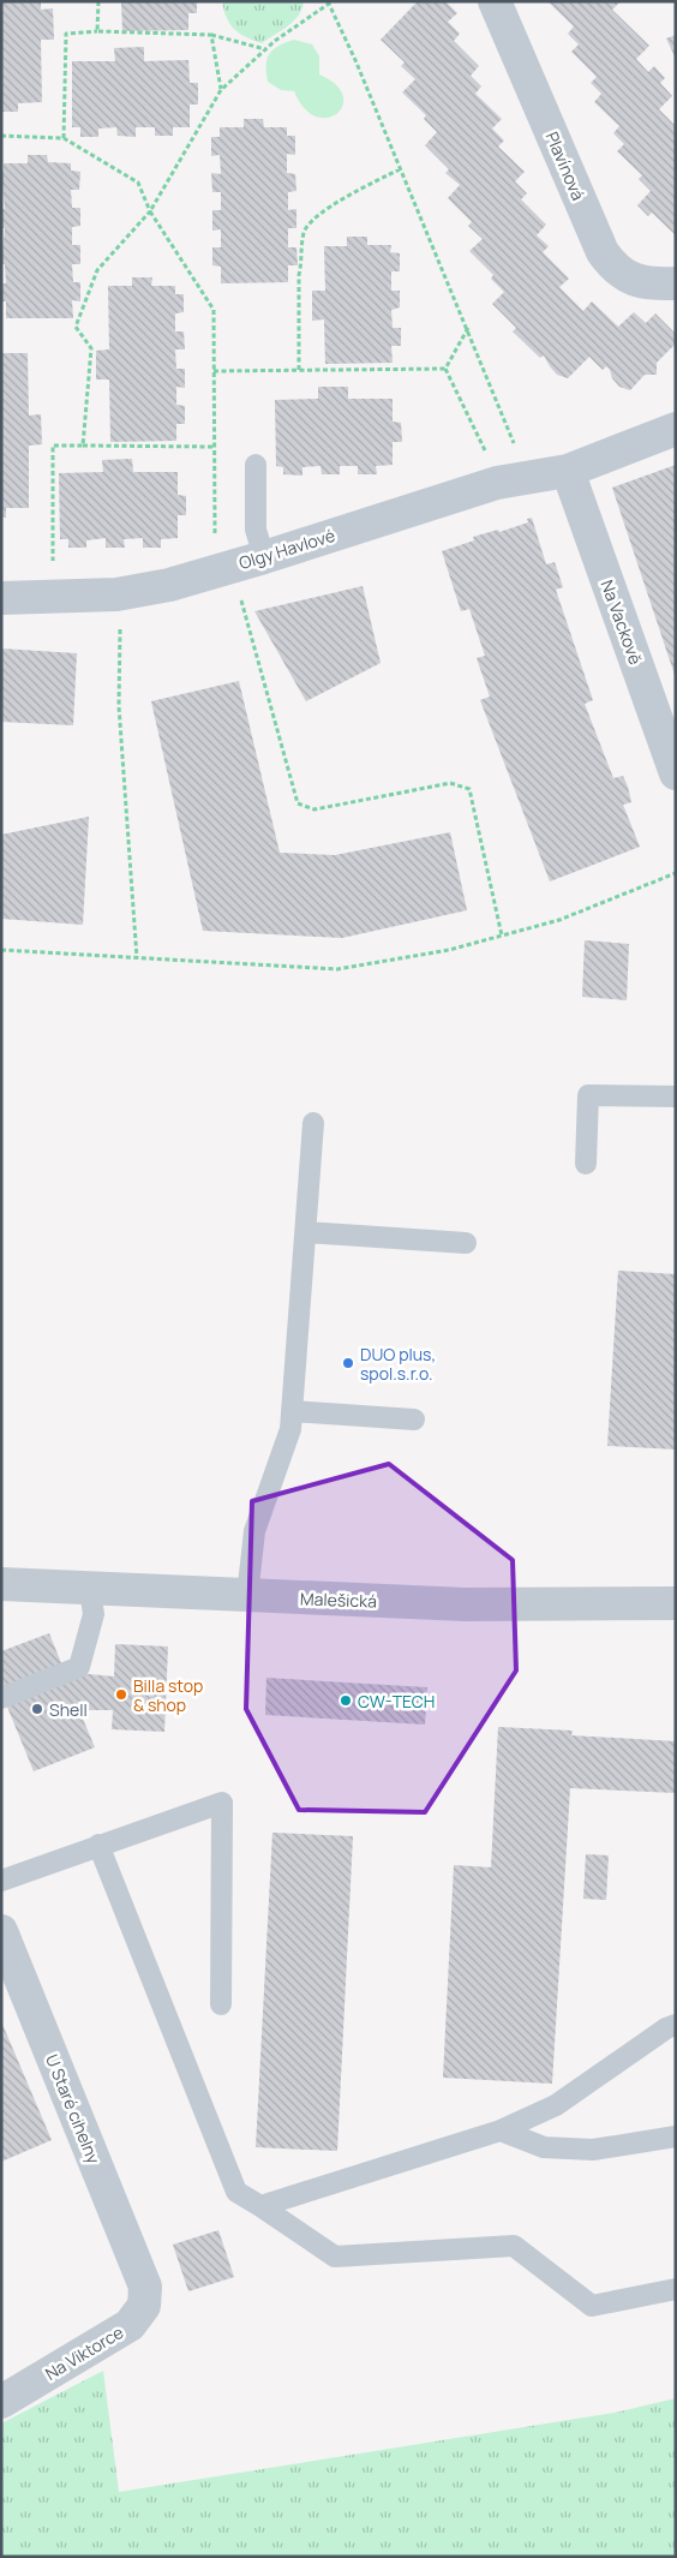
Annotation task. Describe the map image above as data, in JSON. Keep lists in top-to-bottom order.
{
  "streets": {
    "street": [
      "Plavínová",
      "Olgy Havlové",
      "Na Vackově",
      "Malešická",
      "U Staré cihelny",
      "Na Viktorce"
    ]
  },
  "crossings": [
    ["Olgy Havlové", "Na Vackově"],
    ["U Staré cihelny", "Na Viktorce"]
  ],
  "places": [
    "DUO plus, spol.s.r.o.",
    "Billa stop & shop",
    "CW-TECH",
    "Shell"
  ]
}
